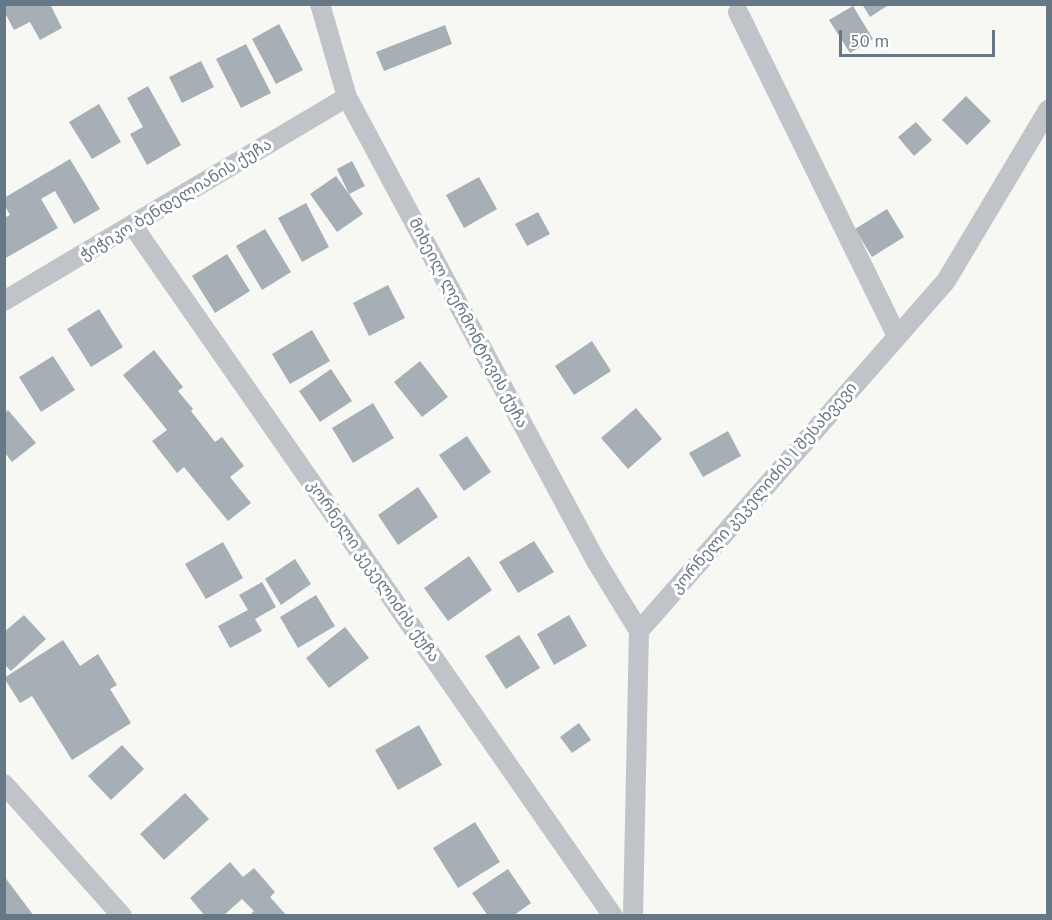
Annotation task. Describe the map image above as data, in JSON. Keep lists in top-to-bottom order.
{
  "streets": {
    "street": [
      "ჭიჭიკო ბენდელიანის ქუჩა",
      "მიხეილ ლერმონტოვის ქუჩა",
      "კორნელი კეკელიძის I შესახვევი",
      "კორნელი კეკელიძის ქუჩა"
    ]
  },
  "crossings": [
    ["ჭიჭიკო ბენდელიანის ქუჩა", "მიხეილ ლერმონტოვის ქუჩა"],
    ["ჭიჭიკო ბენდელიანის ქუჩა", "კორნელი კეკელიძის ქუჩა"],
    ["მიხეილ ლერმონტოვის ქუჩა", "კორნელი კეკელიძის I შესახვევი"]
  ],
  "scale_bar": "50 m"
}
